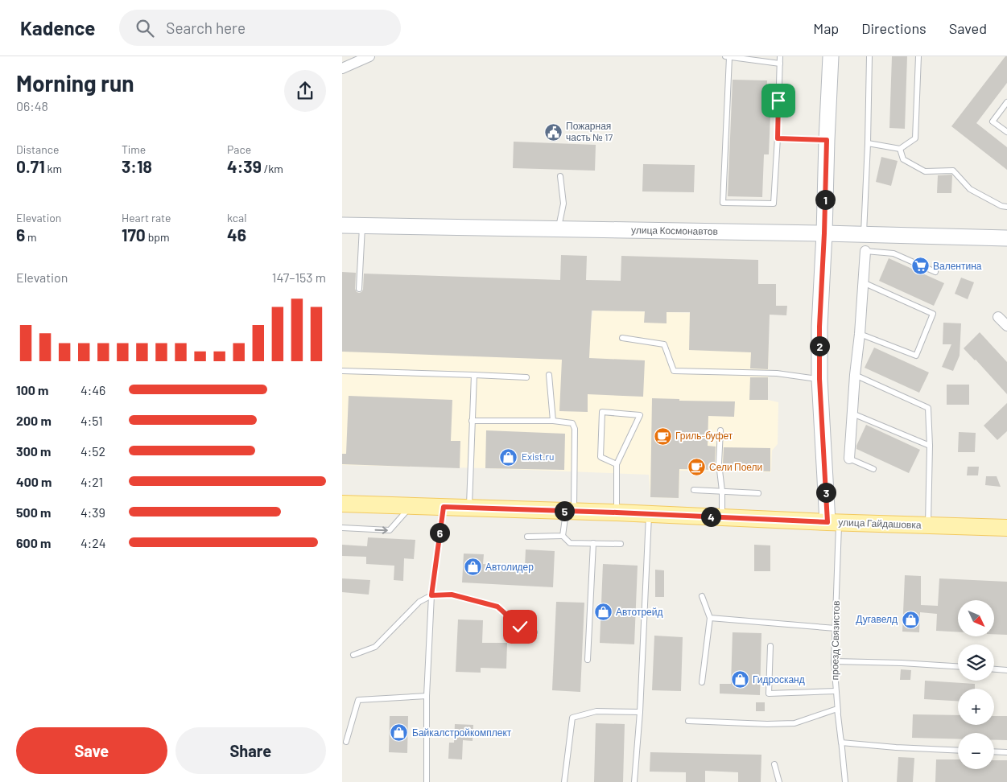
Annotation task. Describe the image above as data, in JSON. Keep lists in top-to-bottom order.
{
  "streets": {
    "main road": ["улица Гайдашовка"],
    "street": ["улица Космонавтов"],
    "lane": ["проезд Связистов"]
  },
  "crossings": [
    ["улица Гайдашовка", "проезд Связистов"]
  ],
  "places": {
    "public building": ["Пожарная часть № 17"],
    "supermarket": ["Валентина"],
    "cafe": ["Гриль-буфет", "Сели Поели"],
    "shop": [
      "Exist.ru",
      "Автолидер",
      "Автотрейд",
      "Дугавелд",
      "Гидросканд",
      "Байкалстройкомплект"
    ]
  },
  "north": "bottom right",
  "page": {
    "header": "Kadence",
    "search": "Search here",
    "nav": ["Map", "Directions", "Saved"],
    "heading": ["Morning run", "06:48"],
    "stats": [
      ["Distance", "0.71 km"],
      ["Time", "3:18"],
      ["Pace", "4:39 /km"],
      ["Elevation", "6 m"],
      ["Heart rate", "170 bpm"],
      ["kcal", "46"]
    ],
    "pins": [
      "1",
      "2",
      "3",
      "5",
      "4",
      "6"
    ],
    "chart": ["Elevation", "147–153 m"],
    "list": [
      {
        "name": "100 m",
        "note": "4:46"
      },
      {
        "name": "200 m",
        "note": "4:51"
      },
      {
        "name": "300 m",
        "note": "4:52"
      },
      {
        "name": "400 m",
        "note": "4:21"
      },
      {
        "name": "500 m",
        "note": "4:39"
      },
      {
        "name": "600 m",
        "note": "4:24"
      }
    ],
    "map_buttons": ["+", "−"],
    "buttons": ["Save", "Share"]
  }
}
